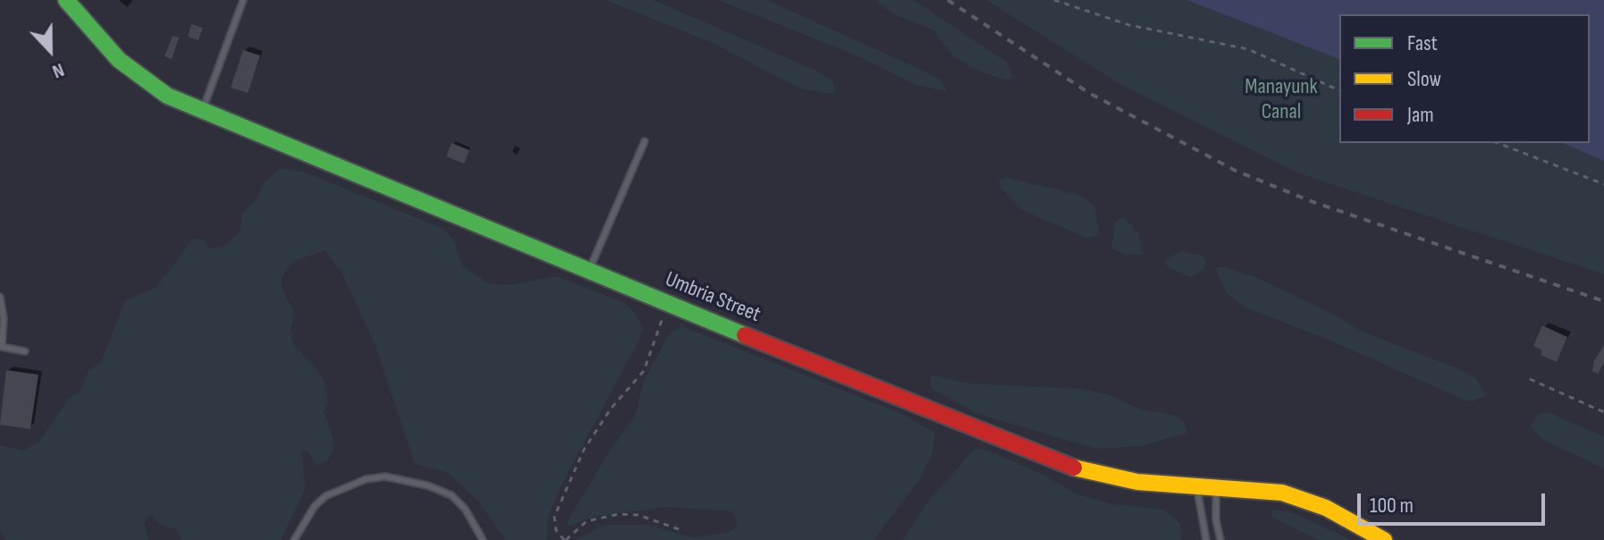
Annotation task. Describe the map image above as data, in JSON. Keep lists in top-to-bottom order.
{
  "streets": {
    "main road": ["Umbria Street"]
  },
  "parks": ["Manayunk Canal"],
  "legend": ["Fast", "Slow", "Jam"],
  "scale_bar": "100 m",
  "north": "bottom"
}
